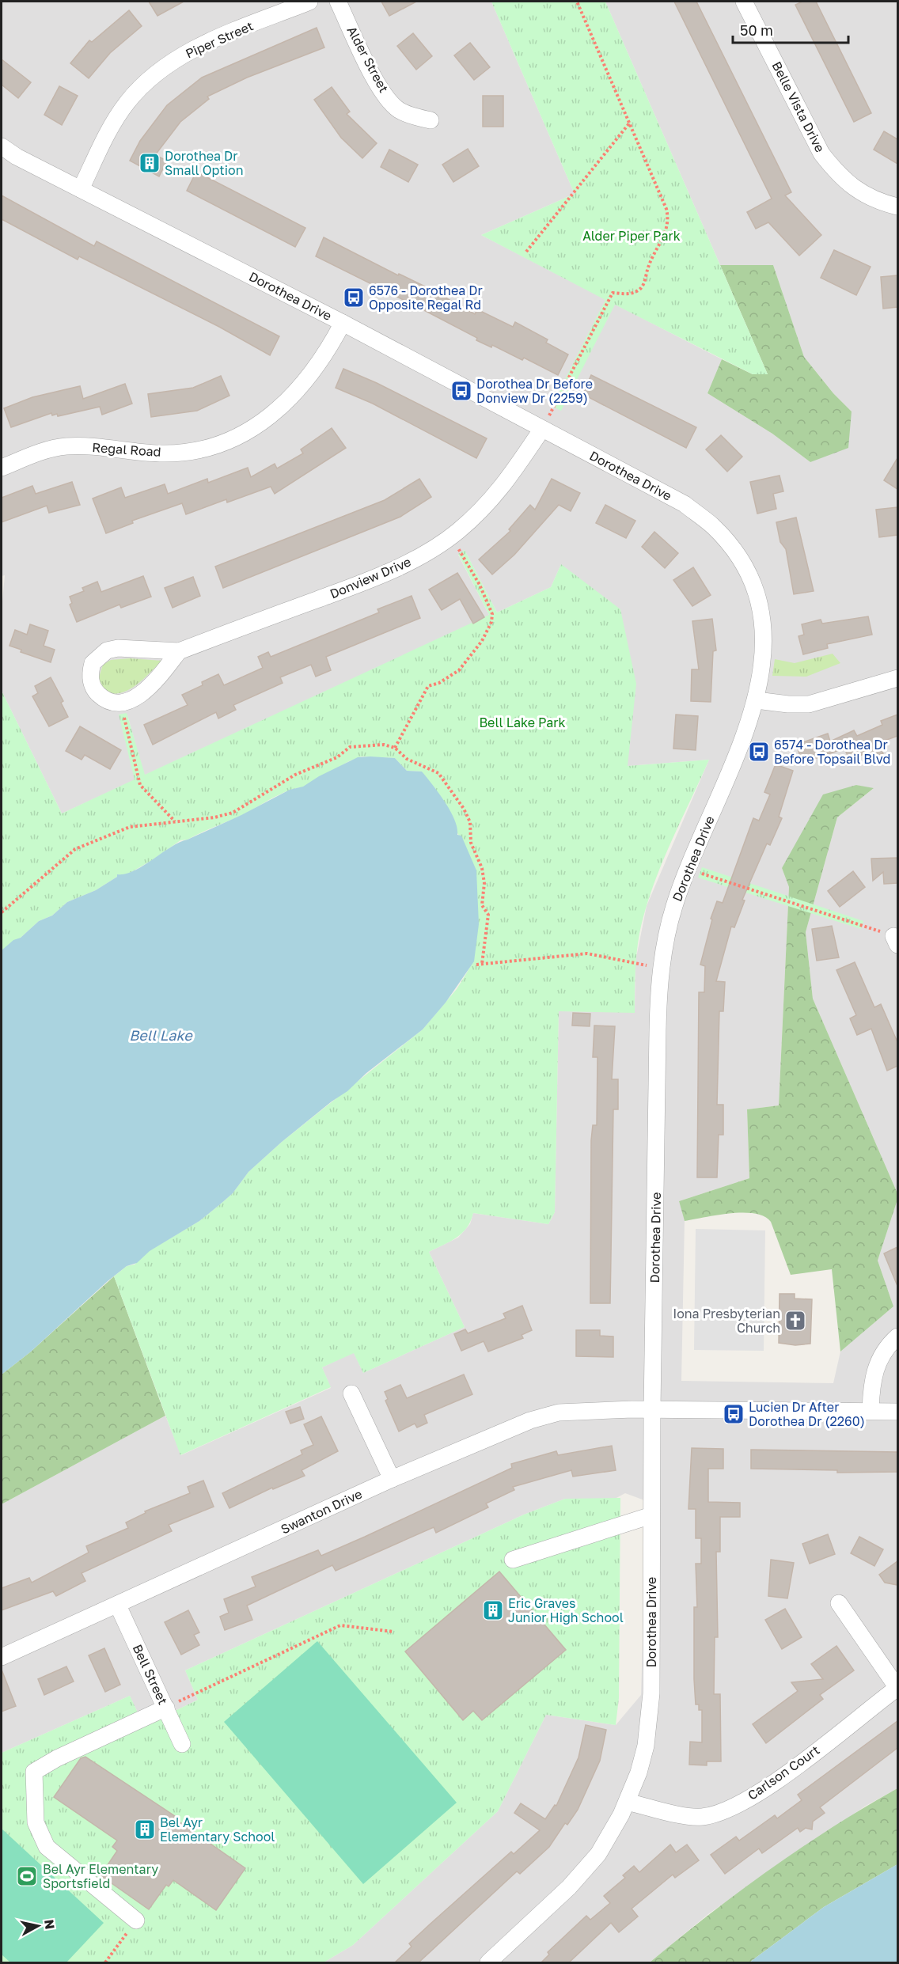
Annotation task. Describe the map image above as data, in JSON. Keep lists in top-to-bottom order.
{
  "streets": {
    "street": [
      "Piper Street",
      "Alder Street",
      "Belle Vista Drive",
      "Dorothea Drive",
      "Regal Road",
      "Donview Drive",
      "Swanton Drive",
      "Bell Street",
      "Carlson Court"
    ]
  },
  "crossings": [
    ["Piper Street", "Dorothea Drive"],
    ["Dorothea Drive", "Regal Road"],
    ["Dorothea Drive", "Donview Drive"],
    ["Dorothea Drive", "Swanton Drive"],
    ["Dorothea Drive", "Carlson Court"],
    ["Swanton Drive", "Bell Street"]
  ],
  "water": ["Bell Lake"],
  "parks": ["Alder Piper Park", "Bell Lake Park"],
  "places": {
    "building": ["Dorothea Dr Small Option", "Eric Graves Junior High School", "Bel Ayr Elementary School"],
    "bus stop": [
      "6576 - Dorothea Dr Opposite Regal Rd",
      "Dorothea Dr Before Donview Dr (2259)",
      "6574 - Dorothea Dr Before Topsail Blvd",
      "Lucien Dr After Dorothea Dr (2260)"
    ],
    "church": ["Iona Presbyterian Church"],
    "sports": ["Bel Ayr Elementary Sportsfield"]
  },
  "scale_bar": "50 m",
  "north": "right"
}
